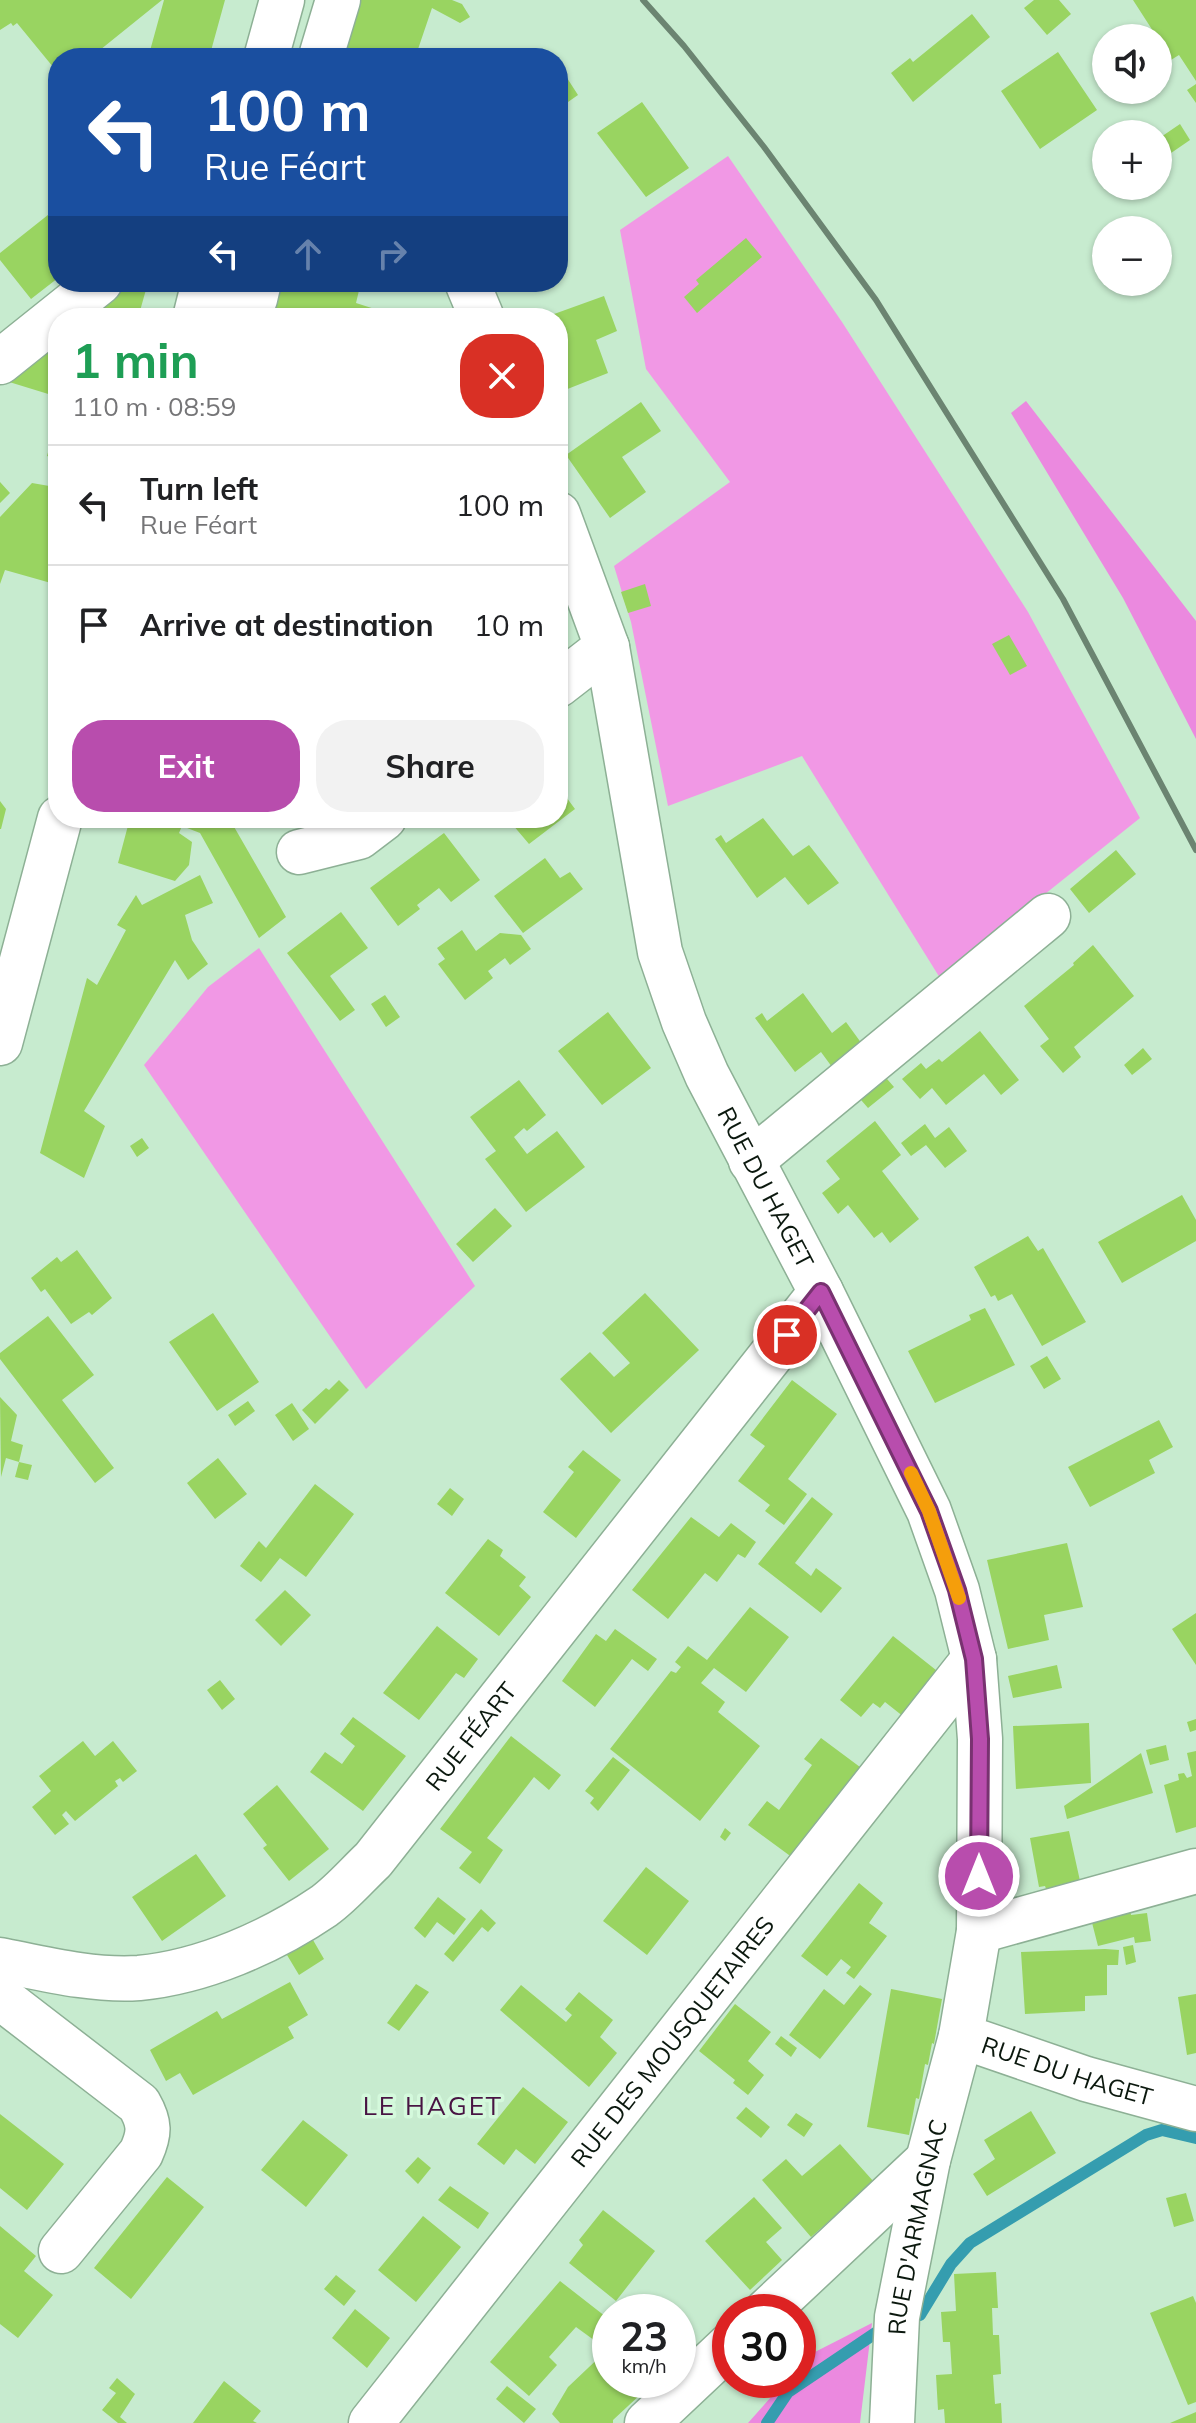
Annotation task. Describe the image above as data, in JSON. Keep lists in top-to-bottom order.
{
  "streets": {
    "street": [
      "RUE DU HAGET",
      "RUE FÉART",
      "RUE DES MOUSQUETAIRES",
      "RUE D'ARMAGNAC"
    ]
  },
  "crossings": [
    ["RUE DU HAGET", "RUE FÉART"],
    ["RUE DU HAGET", "RUE DES MOUSQUETAIRES"],
    ["RUE DU HAGET", "RUE D'ARMAGNAC"]
  ],
  "districts": ["LE HAGET"],
  "page": {
    "map_buttons": ["+", "−"],
    "turn": ["100 m", "Rue Féart"],
    "heading": ["1 min", "110 m · 08:59"],
    "list": [
      {
        "name": "Turn left",
        "note": "Rue Féart",
        "value": "100 m"
      },
      {
        "name": "Arrive at destination",
        "value": "10 m"
      }
    ],
    "buttons": ["Exit", "Share"],
    "speed": "23 km/h",
    "limit": "30"
  }
}
